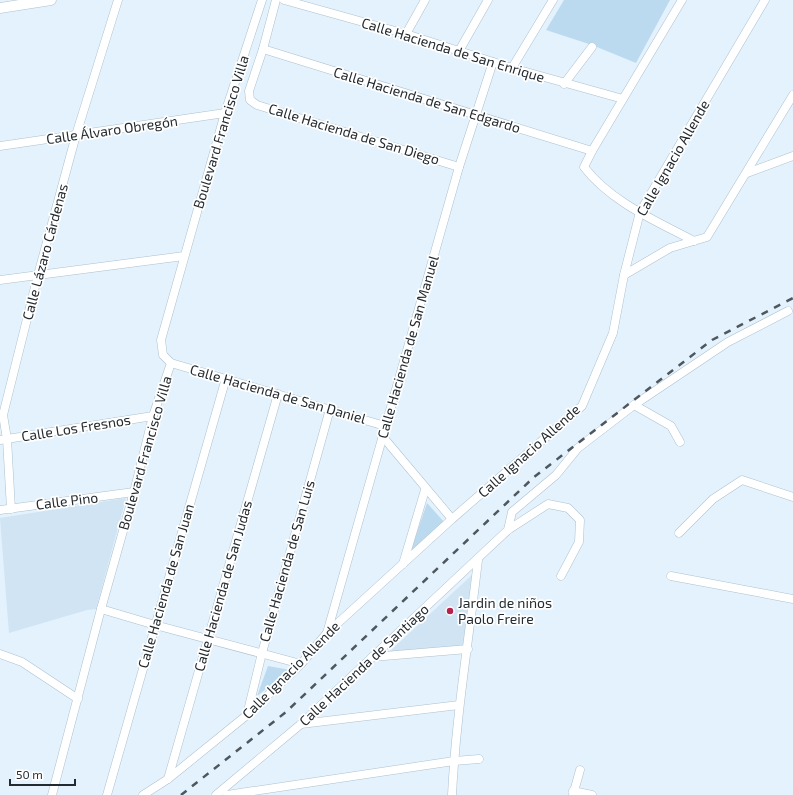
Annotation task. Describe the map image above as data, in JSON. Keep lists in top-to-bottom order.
{
  "streets": {
    "street": [
      "Calle Hacienda de San Enrique",
      "Calle Hacienda de San Edgardo",
      "Calle Álvaro Obregón",
      "Boulevard Francisco Villa",
      "Calle Hacienda de San Diego",
      "Calle Ignacio Allende",
      "Calle Lázaro Cárdenas",
      "Calle Hacienda de San Manuel",
      "Calle Hacienda de San Daniel",
      "Calle Los Fresnos",
      "Calle Pino",
      "Calle Hacienda de San Luis",
      "Calle Hacienda de San Juan",
      "Calle Hacienda de San Judas",
      "Calle Hacienda de Santiago"
    ]
  },
  "crossings": [
    ["Calle Hacienda de San Enrique", "Calle Hacienda de San Manuel"],
    ["Calle Hacienda de San Edgardo", "Boulevard Francisco Villa"],
    ["Calle Hacienda de San Edgardo", "Calle Hacienda de San Manuel"],
    ["Calle Álvaro Obregón", "Boulevard Francisco Villa"],
    ["Calle Álvaro Obregón", "Calle Lázaro Cárdenas"],
    ["Boulevard Francisco Villa", "Calle Hacienda de San Diego"],
    ["Boulevard Francisco Villa", "Calle Hacienda de San Daniel"],
    ["Boulevard Francisco Villa", "Calle Los Fresnos"],
    ["Boulevard Francisco Villa", "Calle Pino"],
    ["Calle Hacienda de San Diego", "Calle Hacienda de San Manuel"],
    ["Calle Ignacio Allende", "Calle Hacienda de San Manuel"],
    ["Calle Ignacio Allende", "Calle Hacienda de San Luis"],
    ["Calle Ignacio Allende", "Calle Hacienda de San Judas"],
    ["Calle Lázaro Cárdenas", "Calle Los Fresnos"],
    ["Calle Lázaro Cárdenas", "Calle Pino"],
    ["Calle Hacienda de San Manuel", "Calle Hacienda de San Daniel"],
    ["Calle Hacienda de San Daniel", "Calle Hacienda de San Luis"],
    ["Calle Hacienda de San Daniel", "Calle Hacienda de San Juan"],
    ["Calle Hacienda de San Daniel", "Calle Hacienda de San Judas"]
  ],
  "places": ["Jardin de niños Paolo Freire"],
  "scale_bar": "50 m"
}
